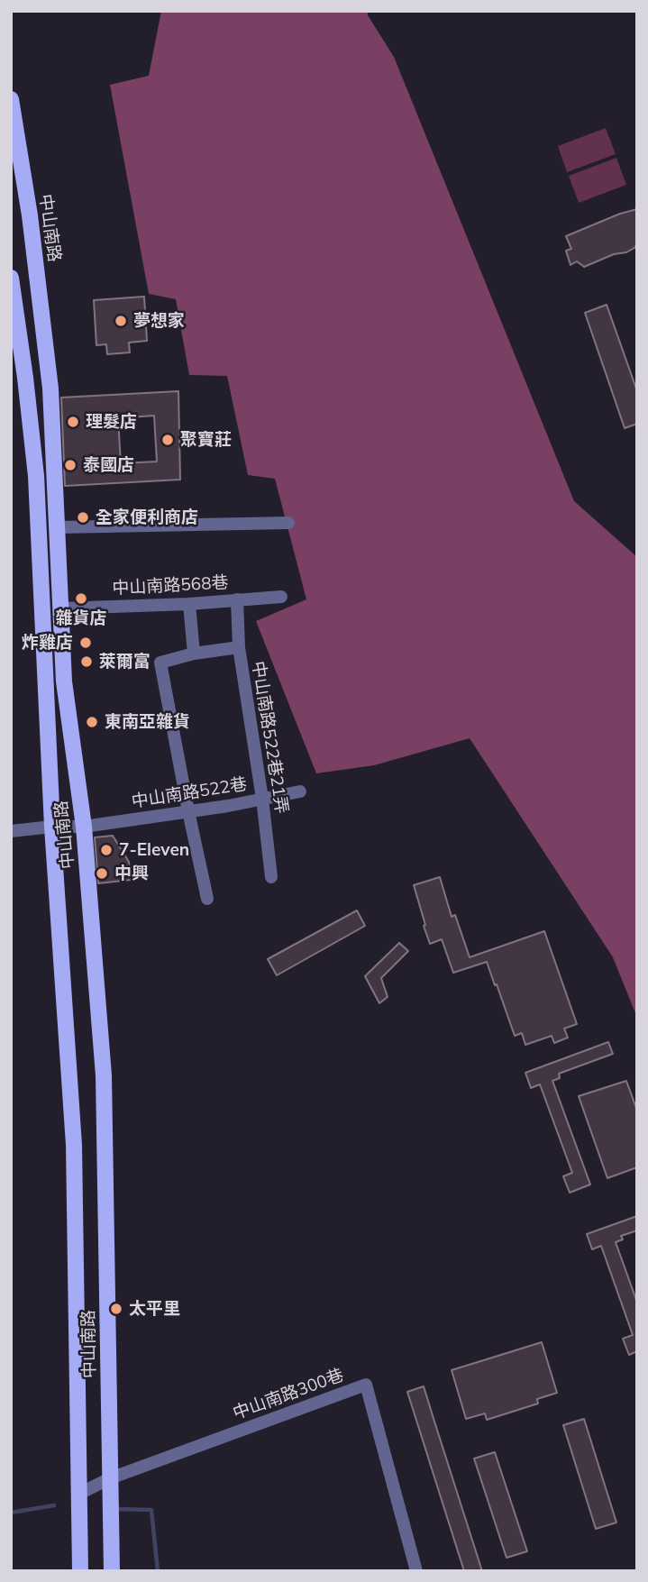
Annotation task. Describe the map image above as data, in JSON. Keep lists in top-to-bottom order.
{
  "streets": {
    "main road": ["中山南路"],
    "street": [
      "中山南路568巷",
      "中山南路522巷21弄",
      "中山南路522巷",
      "中山南路300巷"
    ]
  },
  "crossings": [
    ["中山南路", "中山南路568巷"],
    ["中山南路", "中山南路522巷"],
    ["中山南路", "中山南路300巷"],
    ["中山南路522巷21弄", "中山南路522巷"]
  ],
  "places": [
    "夢想家",
    "理髮店",
    "聚寶莊",
    "泰國店",
    "全家便利商店",
    "雜貨店",
    "炸雞店",
    "萊爾富",
    "東南亞雜貨",
    "7-Eleven",
    "中興",
    "太平里"
  ]
}
